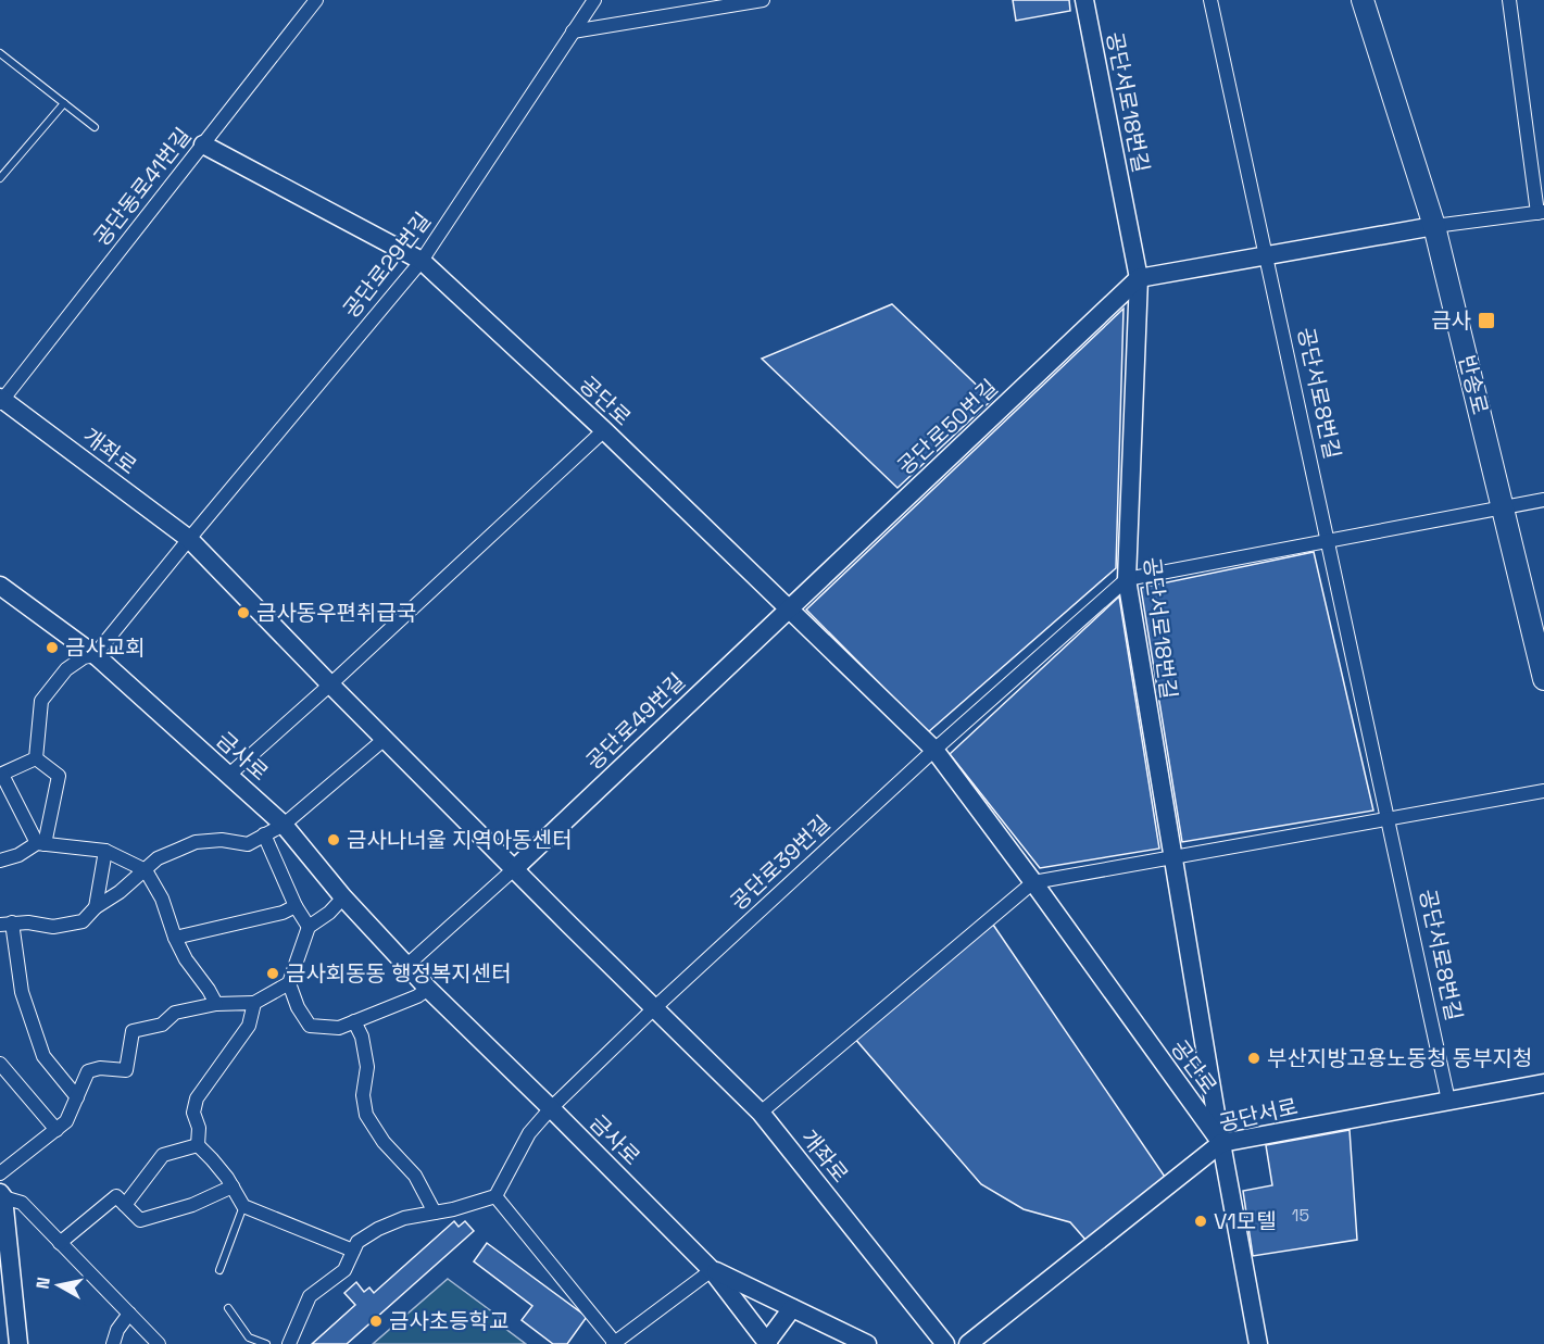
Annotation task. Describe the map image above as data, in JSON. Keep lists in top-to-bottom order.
{
  "streets": {
    "main road": ["반송로"],
    "street": [
      "공단서로18번길",
      "공단동로41번길",
      "공단로29번길",
      "공단서로8번길",
      "공단로",
      "공단로50번길",
      "개좌로",
      "공단로49번길",
      "금사로",
      "공단로39번길",
      "공단서로"
    ]
  },
  "crossings": [
    ["공단서로18번길", "공단로"],
    ["공단서로18번길", "공단로50번길"],
    ["공단서로18번길", "공단서로"],
    ["공단동로41번길", "공단로"],
    ["공단동로41번길", "개좌로"],
    ["공단로29번길", "공단로"],
    ["공단로29번길", "개좌로"],
    ["공단서로8번길", "공단서로"],
    ["공단로", "공단로50번길"],
    ["공단로", "공단로49번길"],
    ["공단로", "공단로39번길"],
    ["공단로", "공단서로"],
    ["공단로50번길", "공단로49번길"],
    ["개좌로", "공단로49번길"],
    ["개좌로", "공단로39번길"]
  ],
  "places": {
    "transit": ["금사"],
    "other": [
      "금사동우편취급국",
      "금사교회",
      "금사나너울 지역아동센터",
      "금사회동동 행정복지센터",
      "부산지방고용노동청 동부지청",
      "V1모텔",
      "금사초등학교"
    ]
  },
  "house_numbers": ["15"],
  "north": "left"
}
